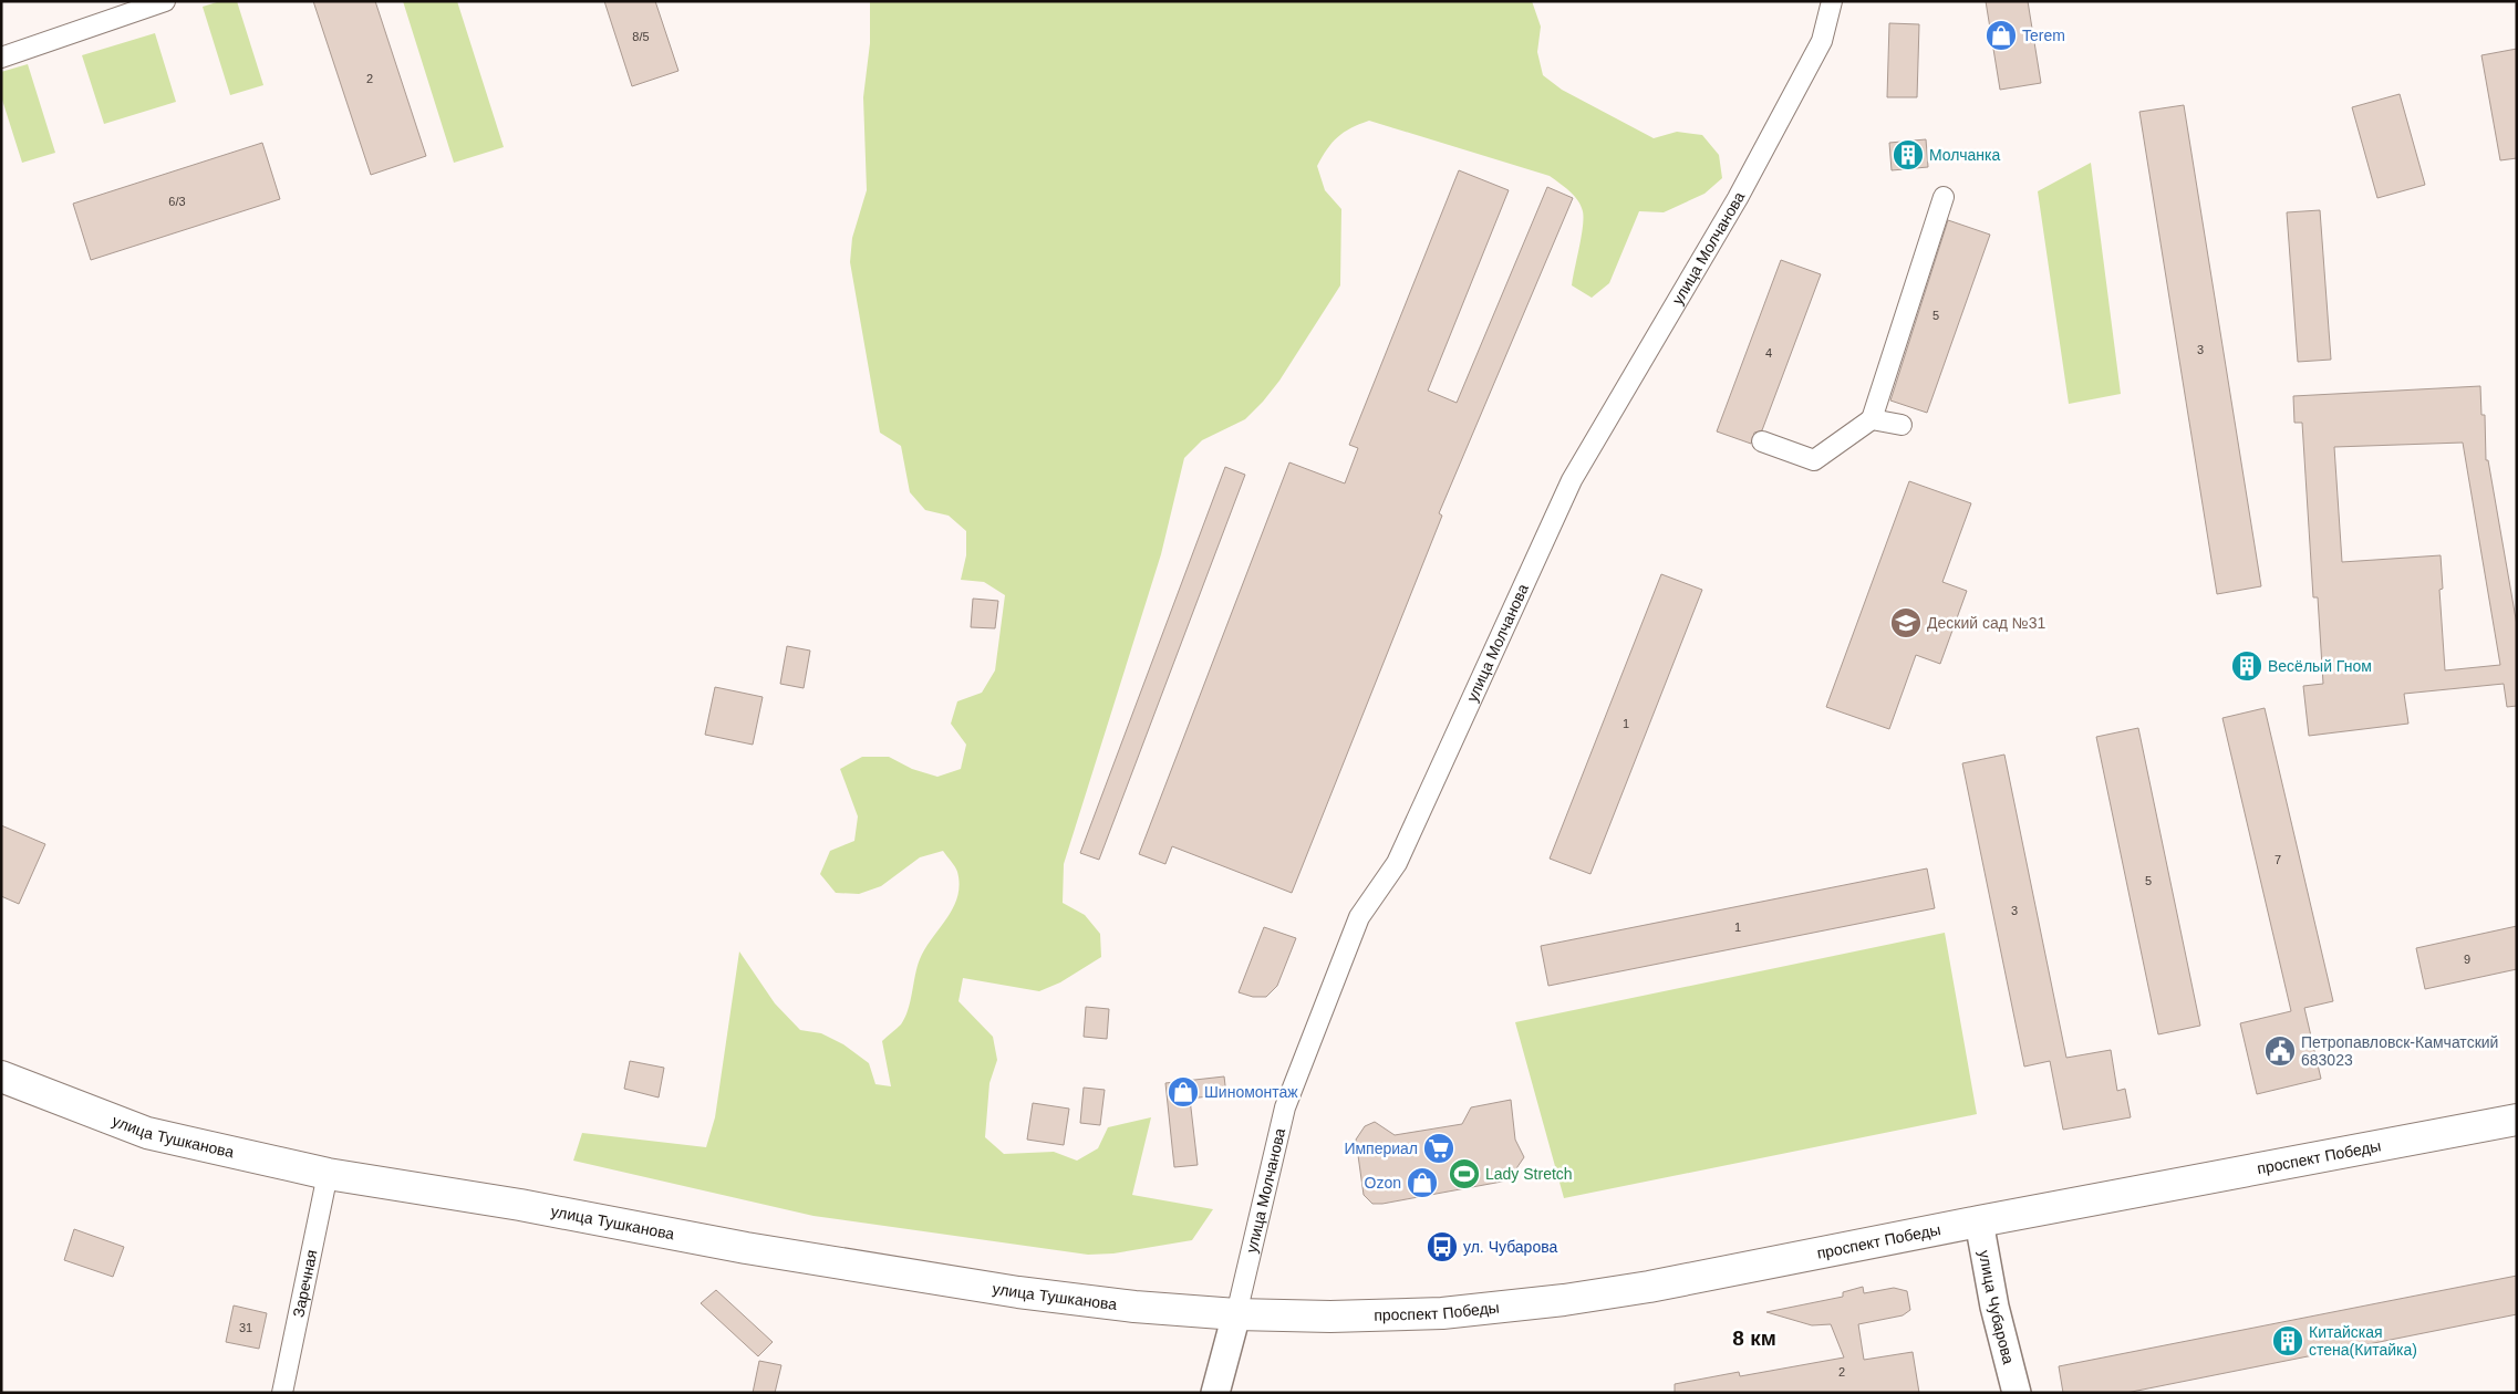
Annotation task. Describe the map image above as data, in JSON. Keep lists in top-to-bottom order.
{
  "streets": {
    "main road": ["улица Тушканова", "проспект Победы"],
    "street": ["улица Молчанова", "Заречная", "улица Чубарова"]
  },
  "crossings": [
    ["улица Молчанова", "улица Тушканова"],
    ["улица Молчанова", "проспект Победы"],
    ["улица Тушканова", "проспект Победы"],
    ["улица Тушканова", "Заречная"],
    ["проспект Победы", "улица Чубарова"]
  ],
  "districts": ["8 км"],
  "places": {
    "shop": ["Terem", "Шиномонтаж", "Ozon"],
    "building": ["Молчанка", "Весёлый Гном", "Китайская стена(Китайка)"],
    "school or university": ["Деский сад №31"],
    "public building": ["Петропавловск-Камчатский 683023"],
    "supermarket": ["Империал"],
    "sports": ["Lady Stretch"],
    "bus stop": ["ул. Чубарова"]
  },
  "house_numbers": [
    "8/5",
    "2",
    "6/3",
    "5",
    "3",
    "4",
    "1",
    "7",
    "5",
    "3",
    "1",
    "9",
    "31",
    "2"
  ]
}
